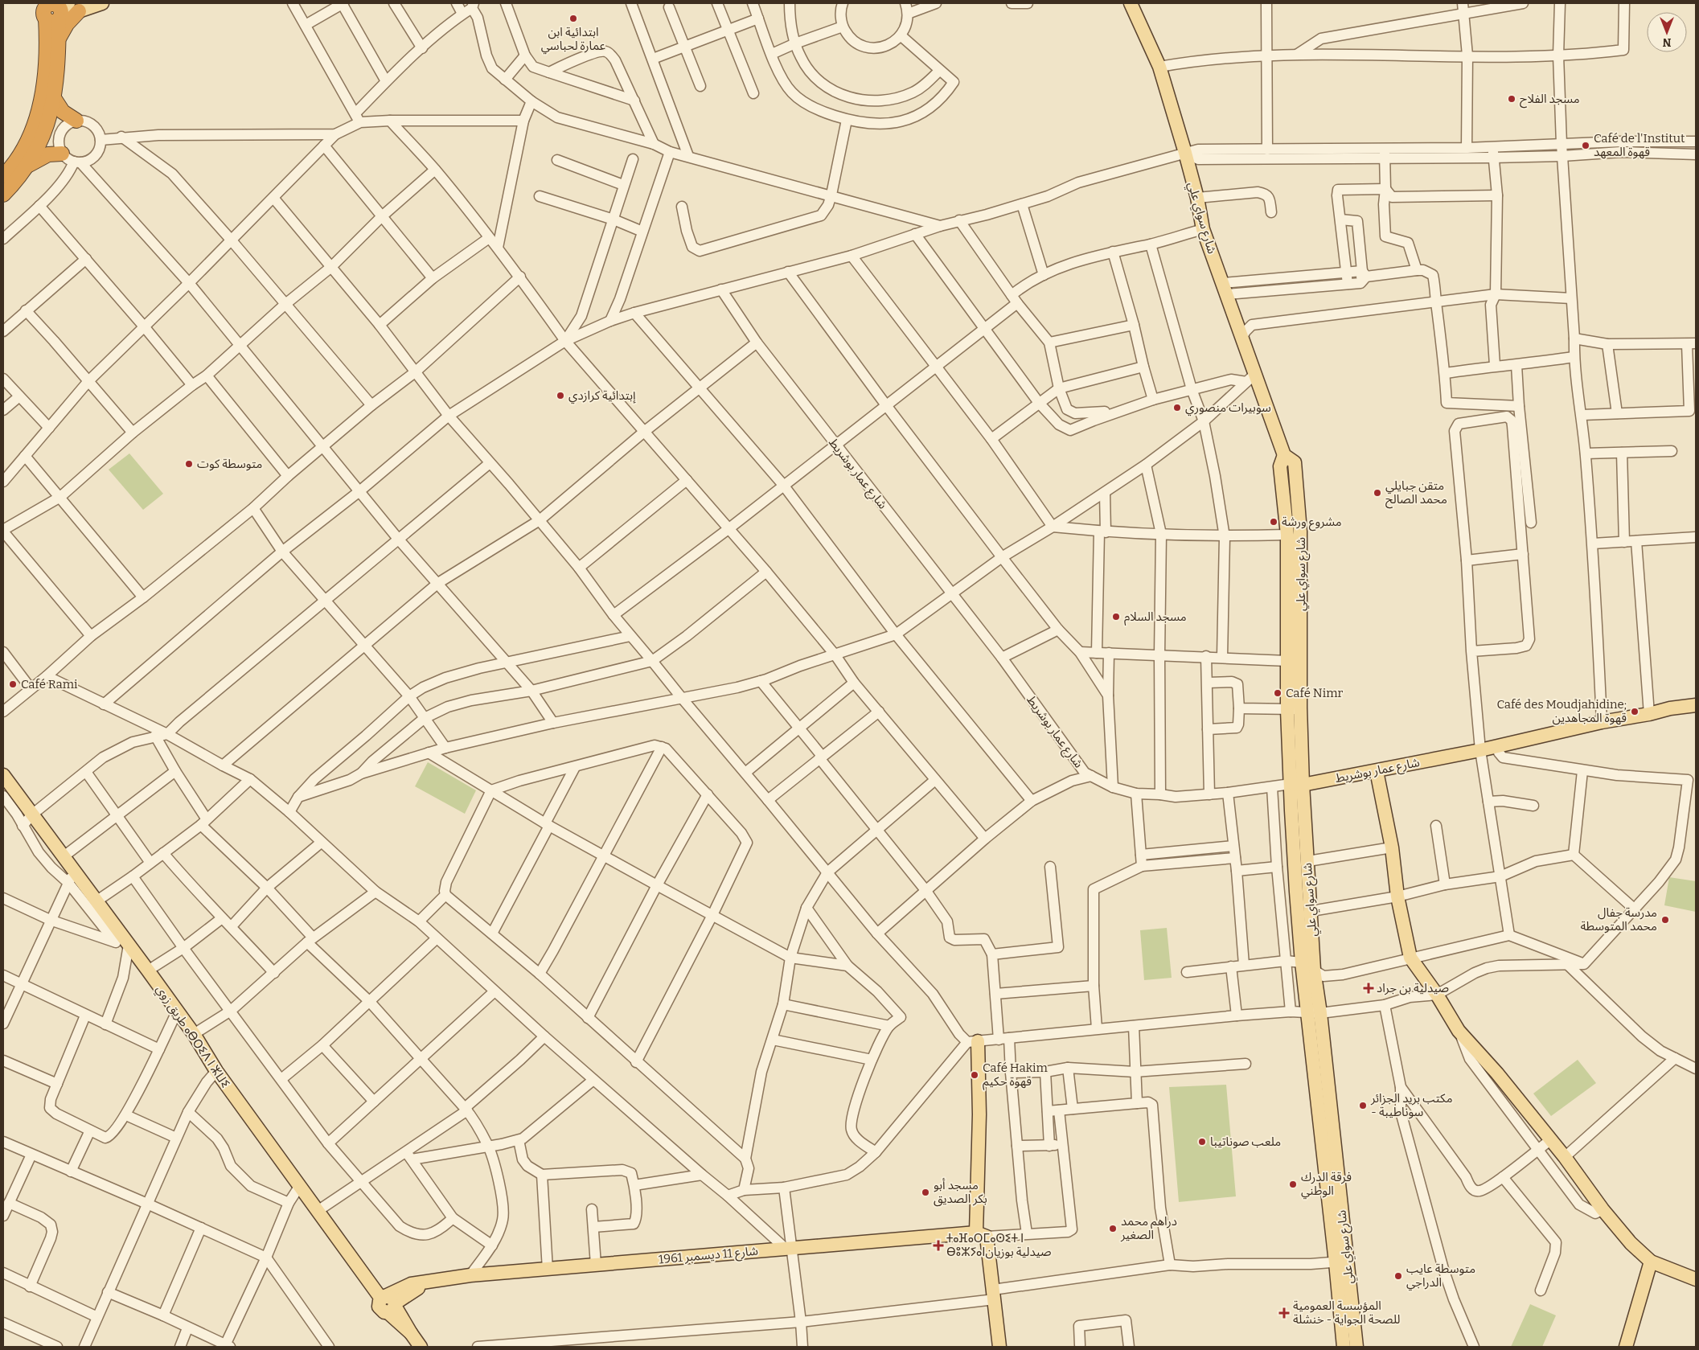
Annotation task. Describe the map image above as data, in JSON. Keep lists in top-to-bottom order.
{
  "streets": {
    "main road": [
      "شارع سواي علي",
      "شارع عمار بوشريط",
      "طريق زوي ⴰⴱⵔⵉⴷ ⵏ ⵣⵡⵉ",
      "شارع 11 ديسمبر 1961"
    ]
  },
  "crossings": [
    ["شارع سواي علي", "شارع عمار بوشريط"],
    ["طريق زوي ⴰⴱⵔⵉⴷ ⵏ ⵣⵡⵉ", "شارع 11 ديسمبر 1961"]
  ],
  "places": {
    "other": [
      "ابتدائية ابن عمارة لحباسي",
      "مسجد الفلاح",
      "Café de l'Institut قهوة المعهد",
      "إبتدائية كرازدي",
      "سوبيرات منصوري",
      "متوسطة كوت",
      "متقن جبايلي محمد الصالح",
      "مشروع ورشة",
      "مسجد السلام",
      "Café Rami",
      "Café Nimr",
      "Café des Moudjahidine; قهوة المجاهدين",
      "مدرسة جفال محمد المتوسطة",
      "Café Hakim قهوة حكيم",
      "مكتب بريد الجزائر - سوناطيبة",
      "ملعب صوناتيبا",
      "فرقة الدرك الوطني",
      "مسجد أبو بكر الصديق",
      "دراهم محمد الصغير",
      "متوسطة عايب الدراجي"
    ],
    "health": ["صيدلية بن جراد", "ⵜⴰⴼⴰⵔⵎⴰⵙⵉⵜ ⵏ ⴱⵓⵣⵢⴰⵏصيدلية بوزيان", "المؤسسة العمومية للصحة الجواية - خنشلة"]
  },
  "north": "bottom"
}
